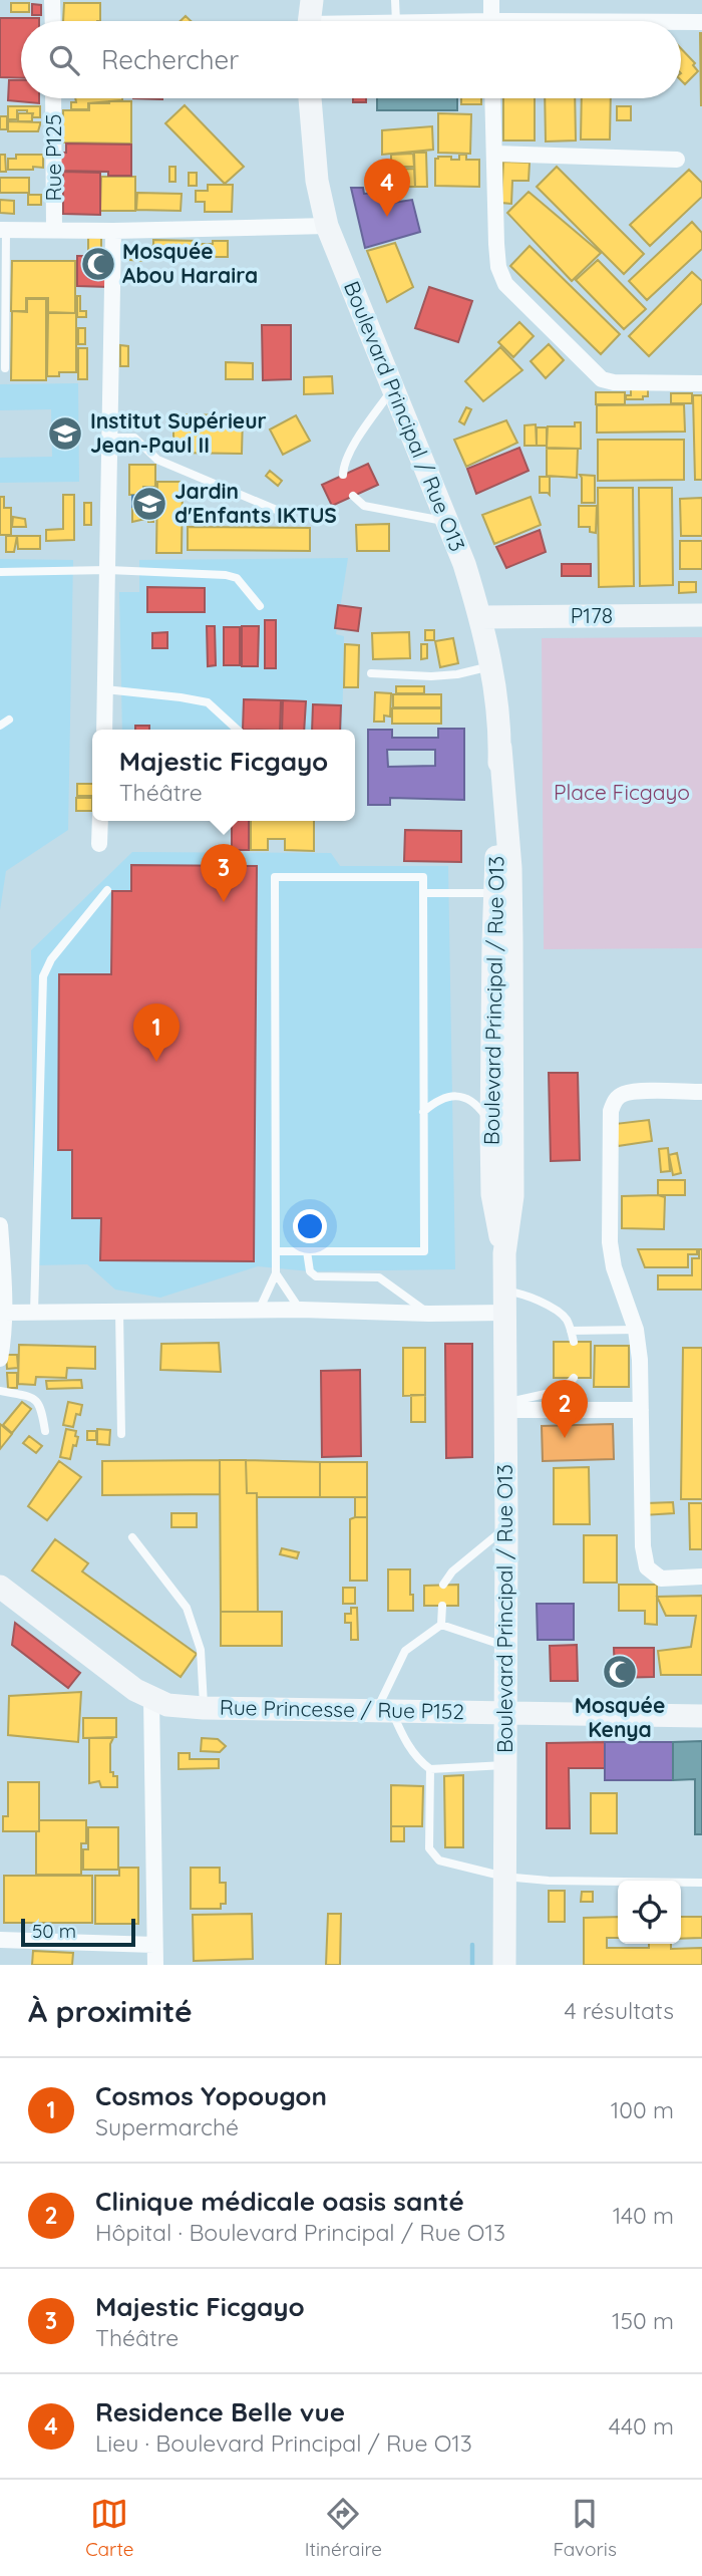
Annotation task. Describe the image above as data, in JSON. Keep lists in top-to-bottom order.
{
  "streets": {
    "main road": ["Boulevard Principal / Rue O13", "P178", "Rue Princesse / Rue P152"],
    "street": ["Rue P125"]
  },
  "crossings": [
    ["Boulevard Principal / Rue O13", "P178"],
    ["Boulevard Principal / Rue O13", "Rue Princesse / Rue P152"]
  ],
  "parks": ["Place Ficgayo"],
  "places": {
    "mosque": ["Mosquée Abou Haraira", "Mosquée Kenya"],
    "school or university": ["Institut Supérieur Jean-Paul II", "Jardin d'Enfants IKTUS"]
  },
  "scale_bar": "50 m",
  "page": {
    "search": "Rechercher",
    "pins": [
      "4",
      "3",
      "1",
      "2"
    ],
    "popup": ["Majestic Ficgayo", "Théâtre"],
    "scale": "50 m",
    "heading": ["À proximité", "4 résultats"],
    "list": [
      {
        "mark": "1",
        "name": "Cosmos Yopougon",
        "note": "Supermarché",
        "value": "100 m"
      },
      {
        "mark": "2",
        "name": "Clinique médicale oasis santé",
        "note": "Hôpital · Boulevard Principal / Rue O13",
        "value": "140 m"
      },
      {
        "mark": "3",
        "name": "Majestic Ficgayo",
        "note": "Théâtre",
        "value": "150 m"
      },
      {
        "mark": "4",
        "name": "Residence Belle vue",
        "note": "Lieu · Boulevard Principal / Rue O13",
        "value": "440 m"
      }
    ],
    "nav": ["Carte", "Itinéraire", "Favoris"]
  }
}
